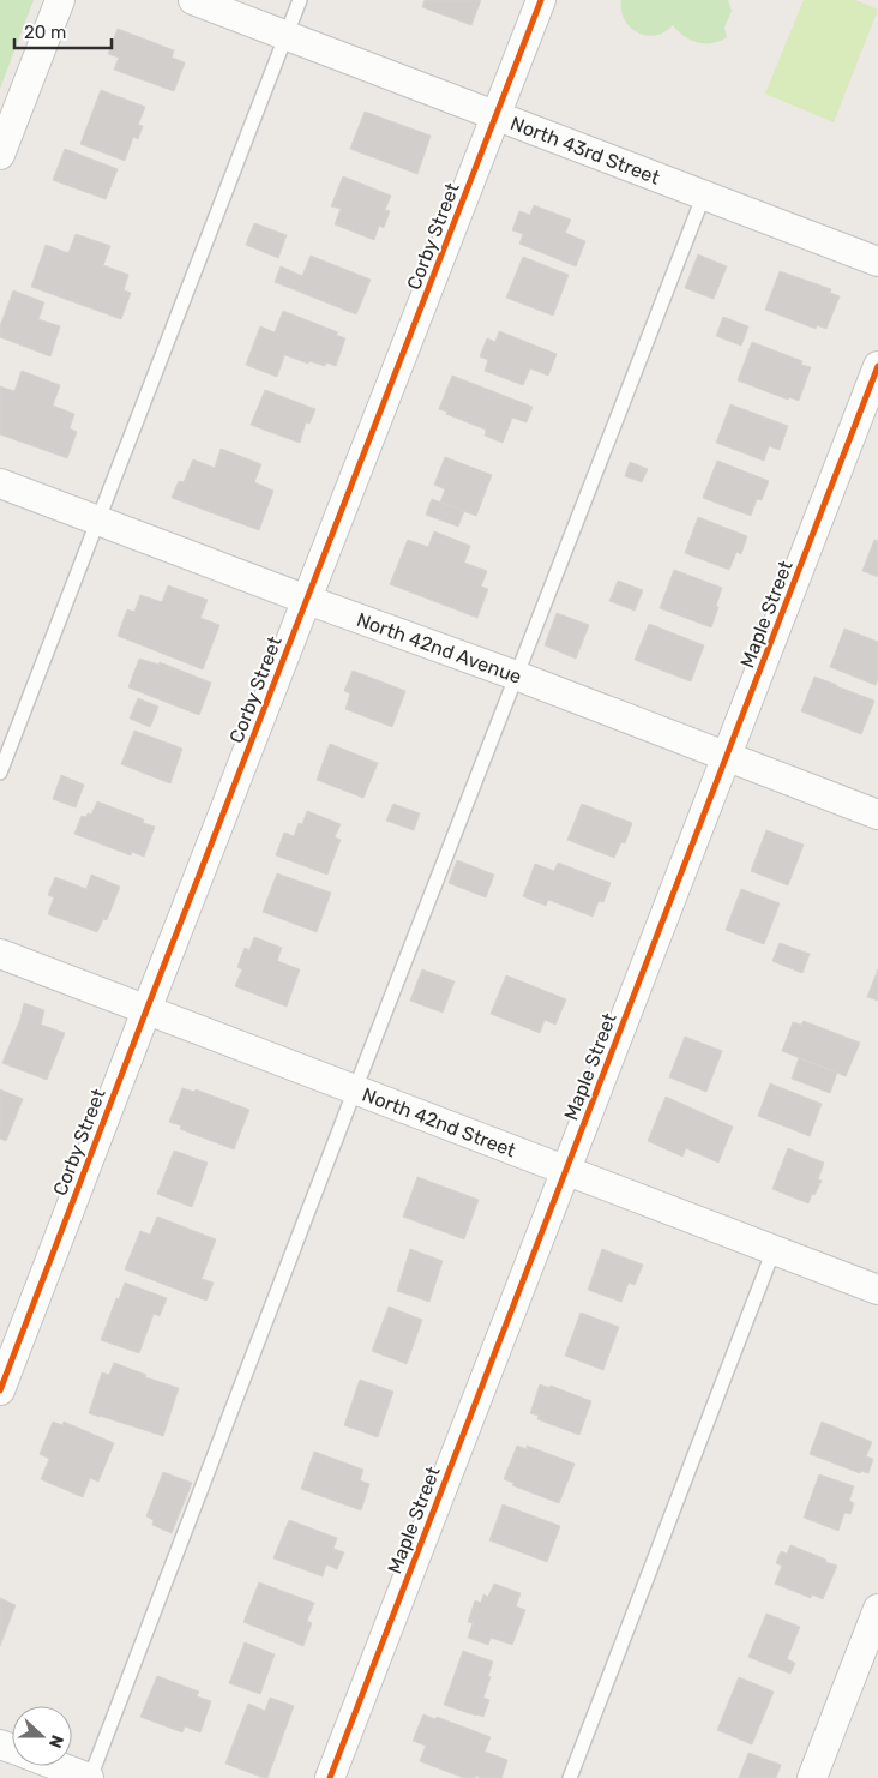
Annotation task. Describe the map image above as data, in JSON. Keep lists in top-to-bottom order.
{
  "streets": {
    "street": [
      "North 43rd Street",
      "Corby Street",
      "Maple Street",
      "North 42nd Avenue",
      "North 42nd Street"
    ]
  },
  "crossings": [
    ["North 43rd Street", "Corby Street"],
    ["Corby Street", "North 42nd Avenue"],
    ["Corby Street", "North 42nd Street"],
    ["Maple Street", "North 42nd Avenue"],
    ["Maple Street", "North 42nd Street"]
  ],
  "scale_bar": "20 m",
  "north": "right"
}
